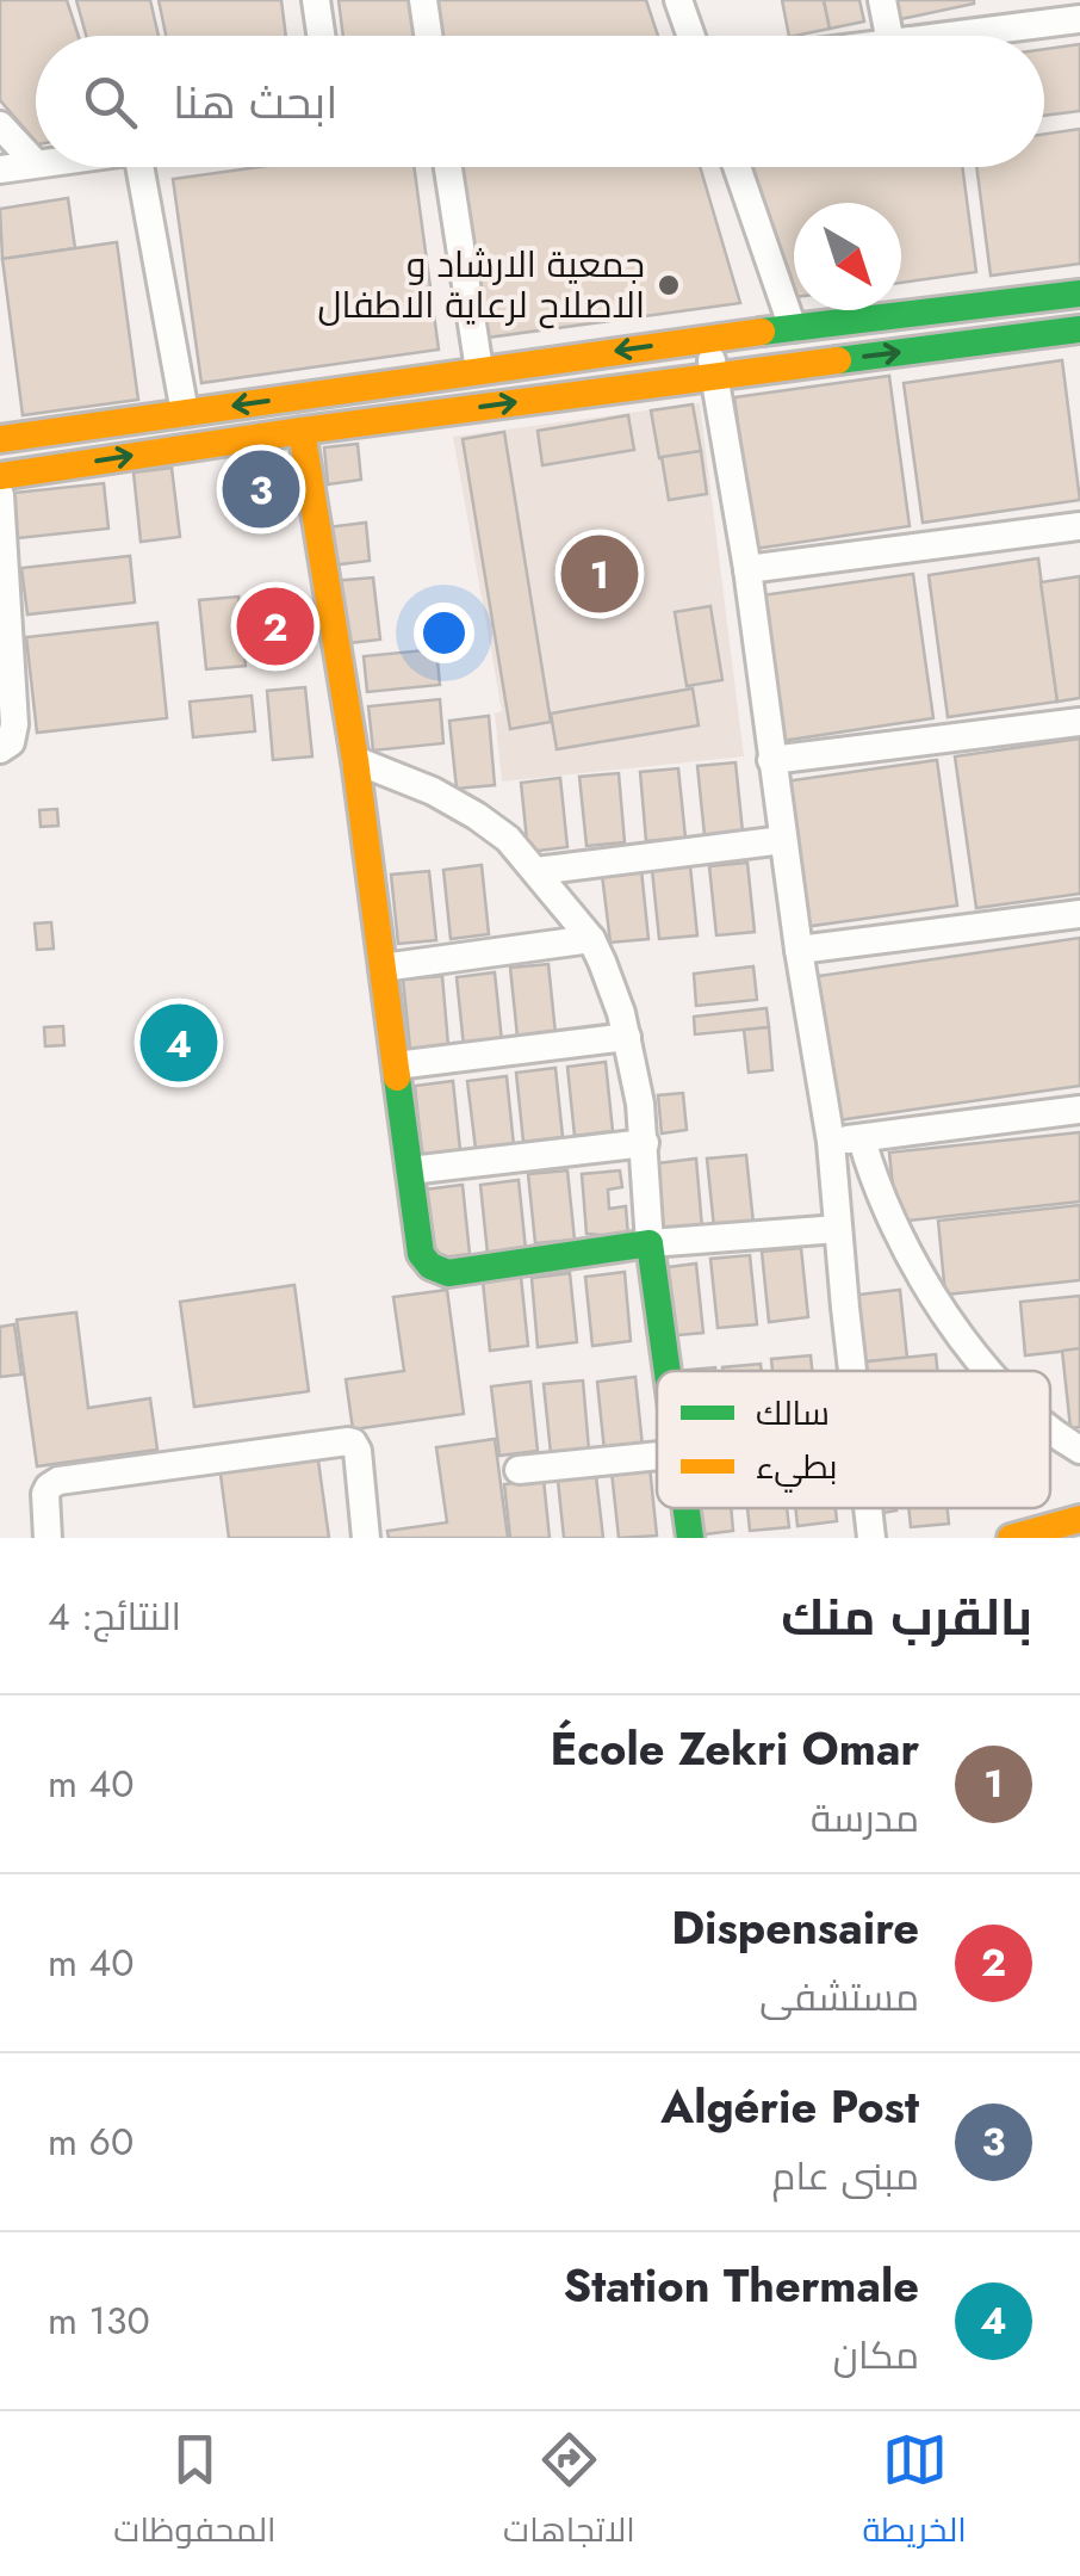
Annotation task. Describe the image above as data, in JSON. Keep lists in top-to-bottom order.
{
  "places": ["جمعية الارشاد و الاصلاح لرعاية الاطفال"],
  "legend": ["سالك", "بطيء"],
  "north": "bottom right",
  "page": {
    "search": "ابحث هنا",
    "pins": [
      "3",
      "1",
      "2",
      "4"
    ],
    "heading": ["بالقرب منك", "النتائج: 4"],
    "list": [
      {
        "mark": "1",
        "name": "École Zekri Omar",
        "note": "مدرسة",
        "value": "40 m"
      },
      {
        "mark": "2",
        "name": "Dispensaire",
        "note": "مستشفى",
        "value": "40 m"
      },
      {
        "mark": "3",
        "name": "Algérie Post",
        "note": "مبنى عام",
        "value": "60 m"
      },
      {
        "mark": "4",
        "name": "Station Thermale",
        "note": "مكان",
        "value": "130 m"
      }
    ],
    "nav": ["الخريطة", "الاتجاهات", "المحفوظات"]
  }
}
